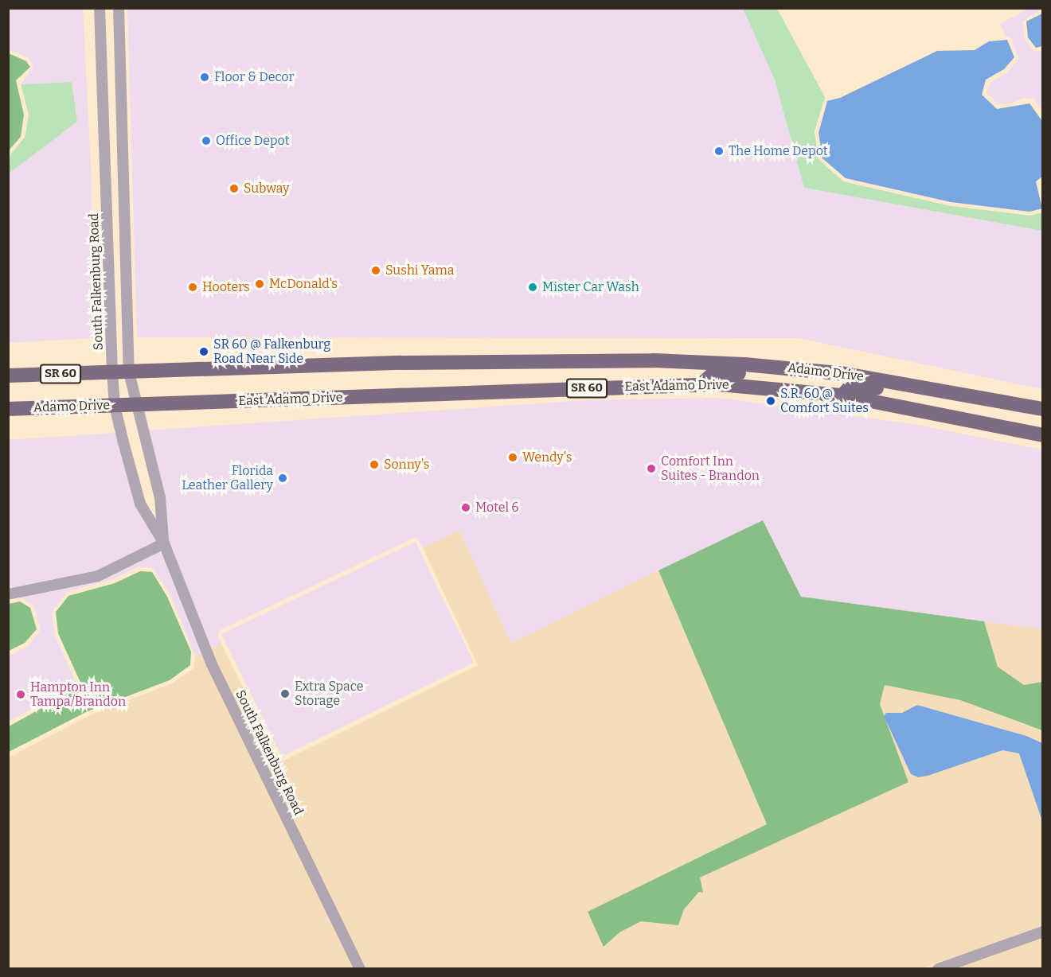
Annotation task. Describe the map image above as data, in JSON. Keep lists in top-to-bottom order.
{
  "streets": {
    "main road": ["Adamo Drive", "SR 60", "East Adamo Drive"],
    "street": ["South Falkenburg Road"]
  },
  "crossings": [
    ["South Falkenburg Road", "Adamo Drive"],
    ["South Falkenburg Road", "SR 60"],
    ["South Falkenburg Road", "East Adamo Drive"],
    ["Adamo Drive", "SR 60"],
    ["Adamo Drive", "East Adamo Drive"]
  ],
  "places": [
    "Floor & Decor",
    "Office Depot",
    "The Home Depot",
    "Subway",
    "Sushi Yama",
    "McDonald's",
    "Hooters",
    "Mister Car Wash",
    "SR 60 @ Falkenburg Road Near Side",
    "S.R. 60 @ Comfort Suites",
    "Wendy's",
    "Sonny's",
    "Comfort Inn Suites - Brandon",
    "Florida Leather Gallery",
    "Motel 6",
    "Extra Space Storage",
    "Hampton Inn Tampa/Brandon"
  ]
}
